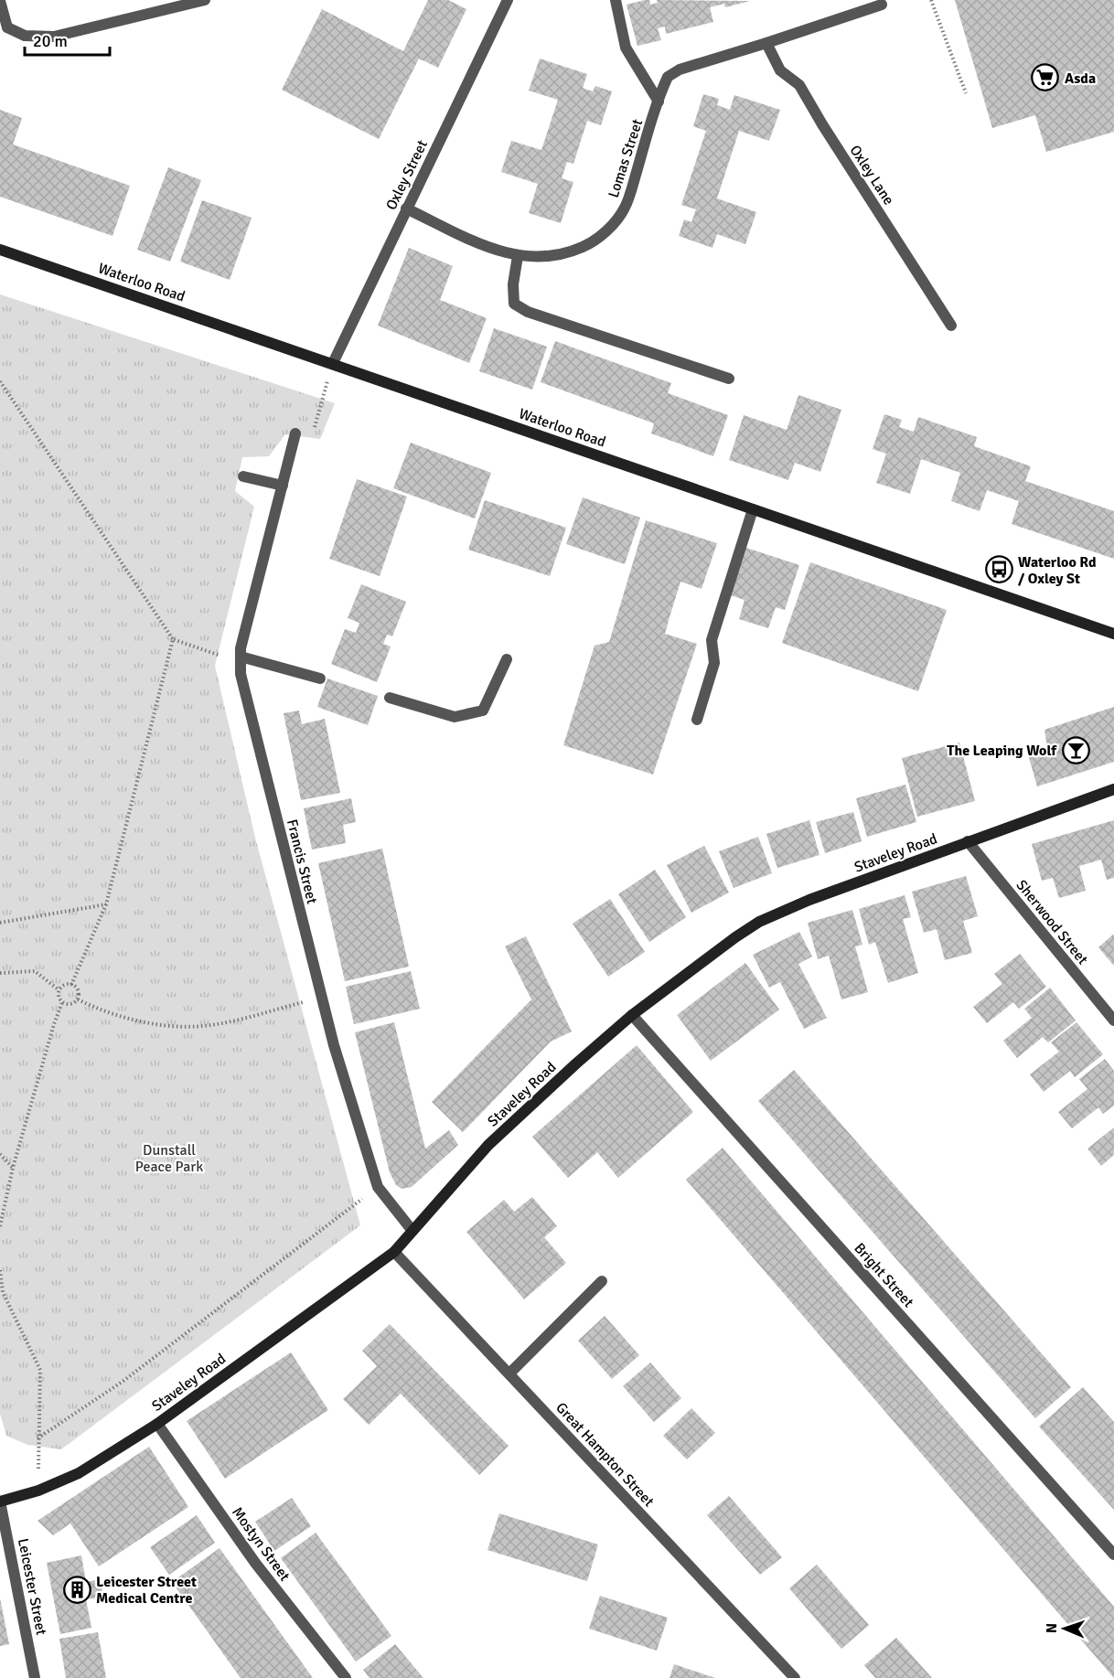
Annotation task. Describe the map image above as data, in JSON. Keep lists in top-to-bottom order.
{
  "streets": {
    "street": [
      "Lomas Street",
      "Oxley Street",
      "Oxley Lane",
      "Waterloo Road",
      "Staveley Road",
      "Francis Street",
      "Sherwood Street",
      "Bright Street",
      "Great Hampton Street",
      "Mostyn Street",
      "Leicester Street"
    ]
  },
  "crossings": [
    ["Lomas Street", "Oxley Street"],
    ["Lomas Street", "Oxley Lane"],
    ["Oxley Street", "Waterloo Road"],
    ["Staveley Road", "Francis Street"],
    ["Staveley Road", "Sherwood Street"],
    ["Staveley Road", "Bright Street"],
    ["Staveley Road", "Great Hampton Street"],
    ["Staveley Road", "Mostyn Street"],
    ["Staveley Road", "Leicester Street"]
  ],
  "parks": ["Dunstall Peace Park"],
  "places": {
    "supermarket": ["Asda"],
    "bus stop": ["Waterloo Rd / Oxley St"],
    "bar": ["The Leaping Wolf"],
    "building": ["Leicester Street Medical Centre"]
  },
  "scale_bar": "20 m",
  "north": "left"
}
